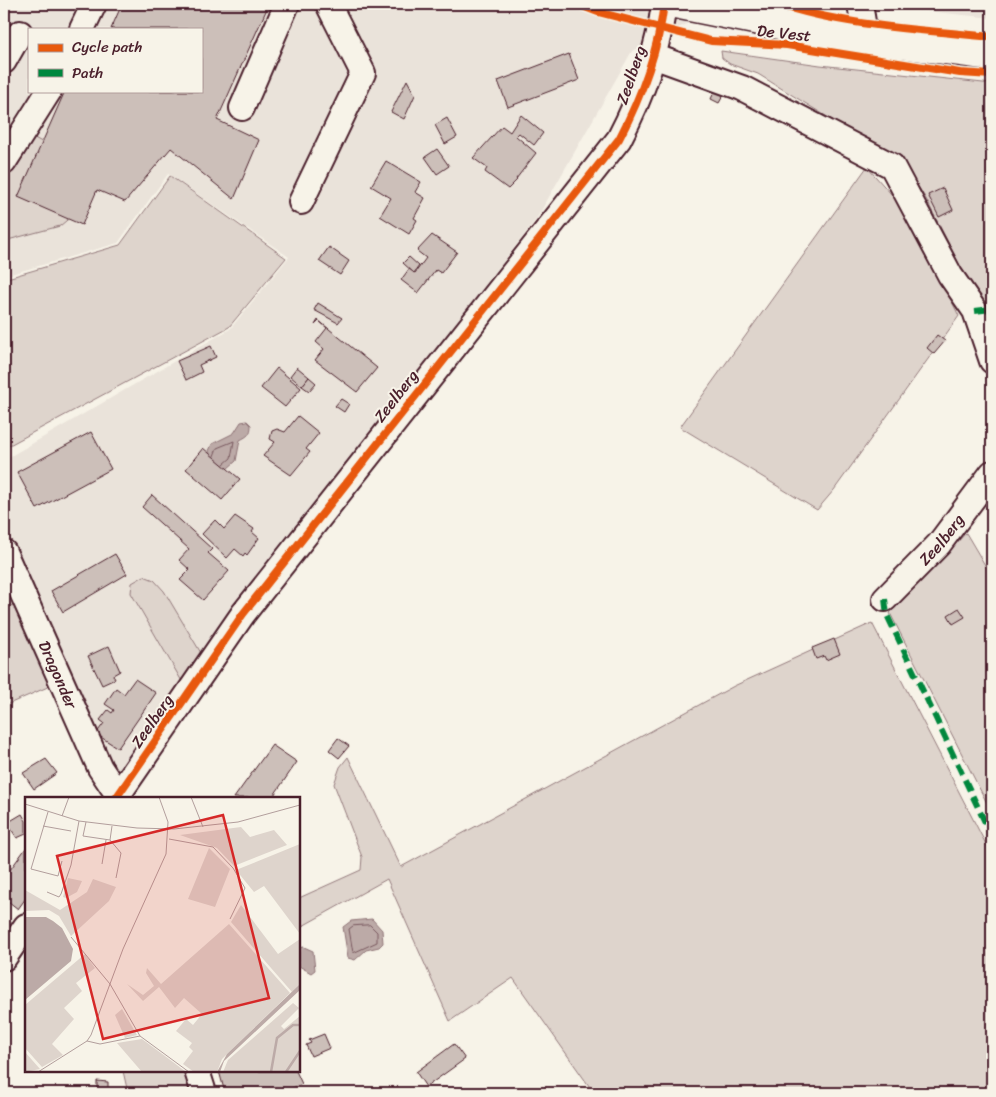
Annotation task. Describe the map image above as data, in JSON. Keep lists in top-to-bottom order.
{
  "streets": {
    "main road": ["De Vest"],
    "street": ["Zeelberg", "Dragonder"]
  },
  "crossings": [
    ["Zeelberg", "Dragonder"]
  ],
  "legend": ["Cycle path", "Path"]
}
